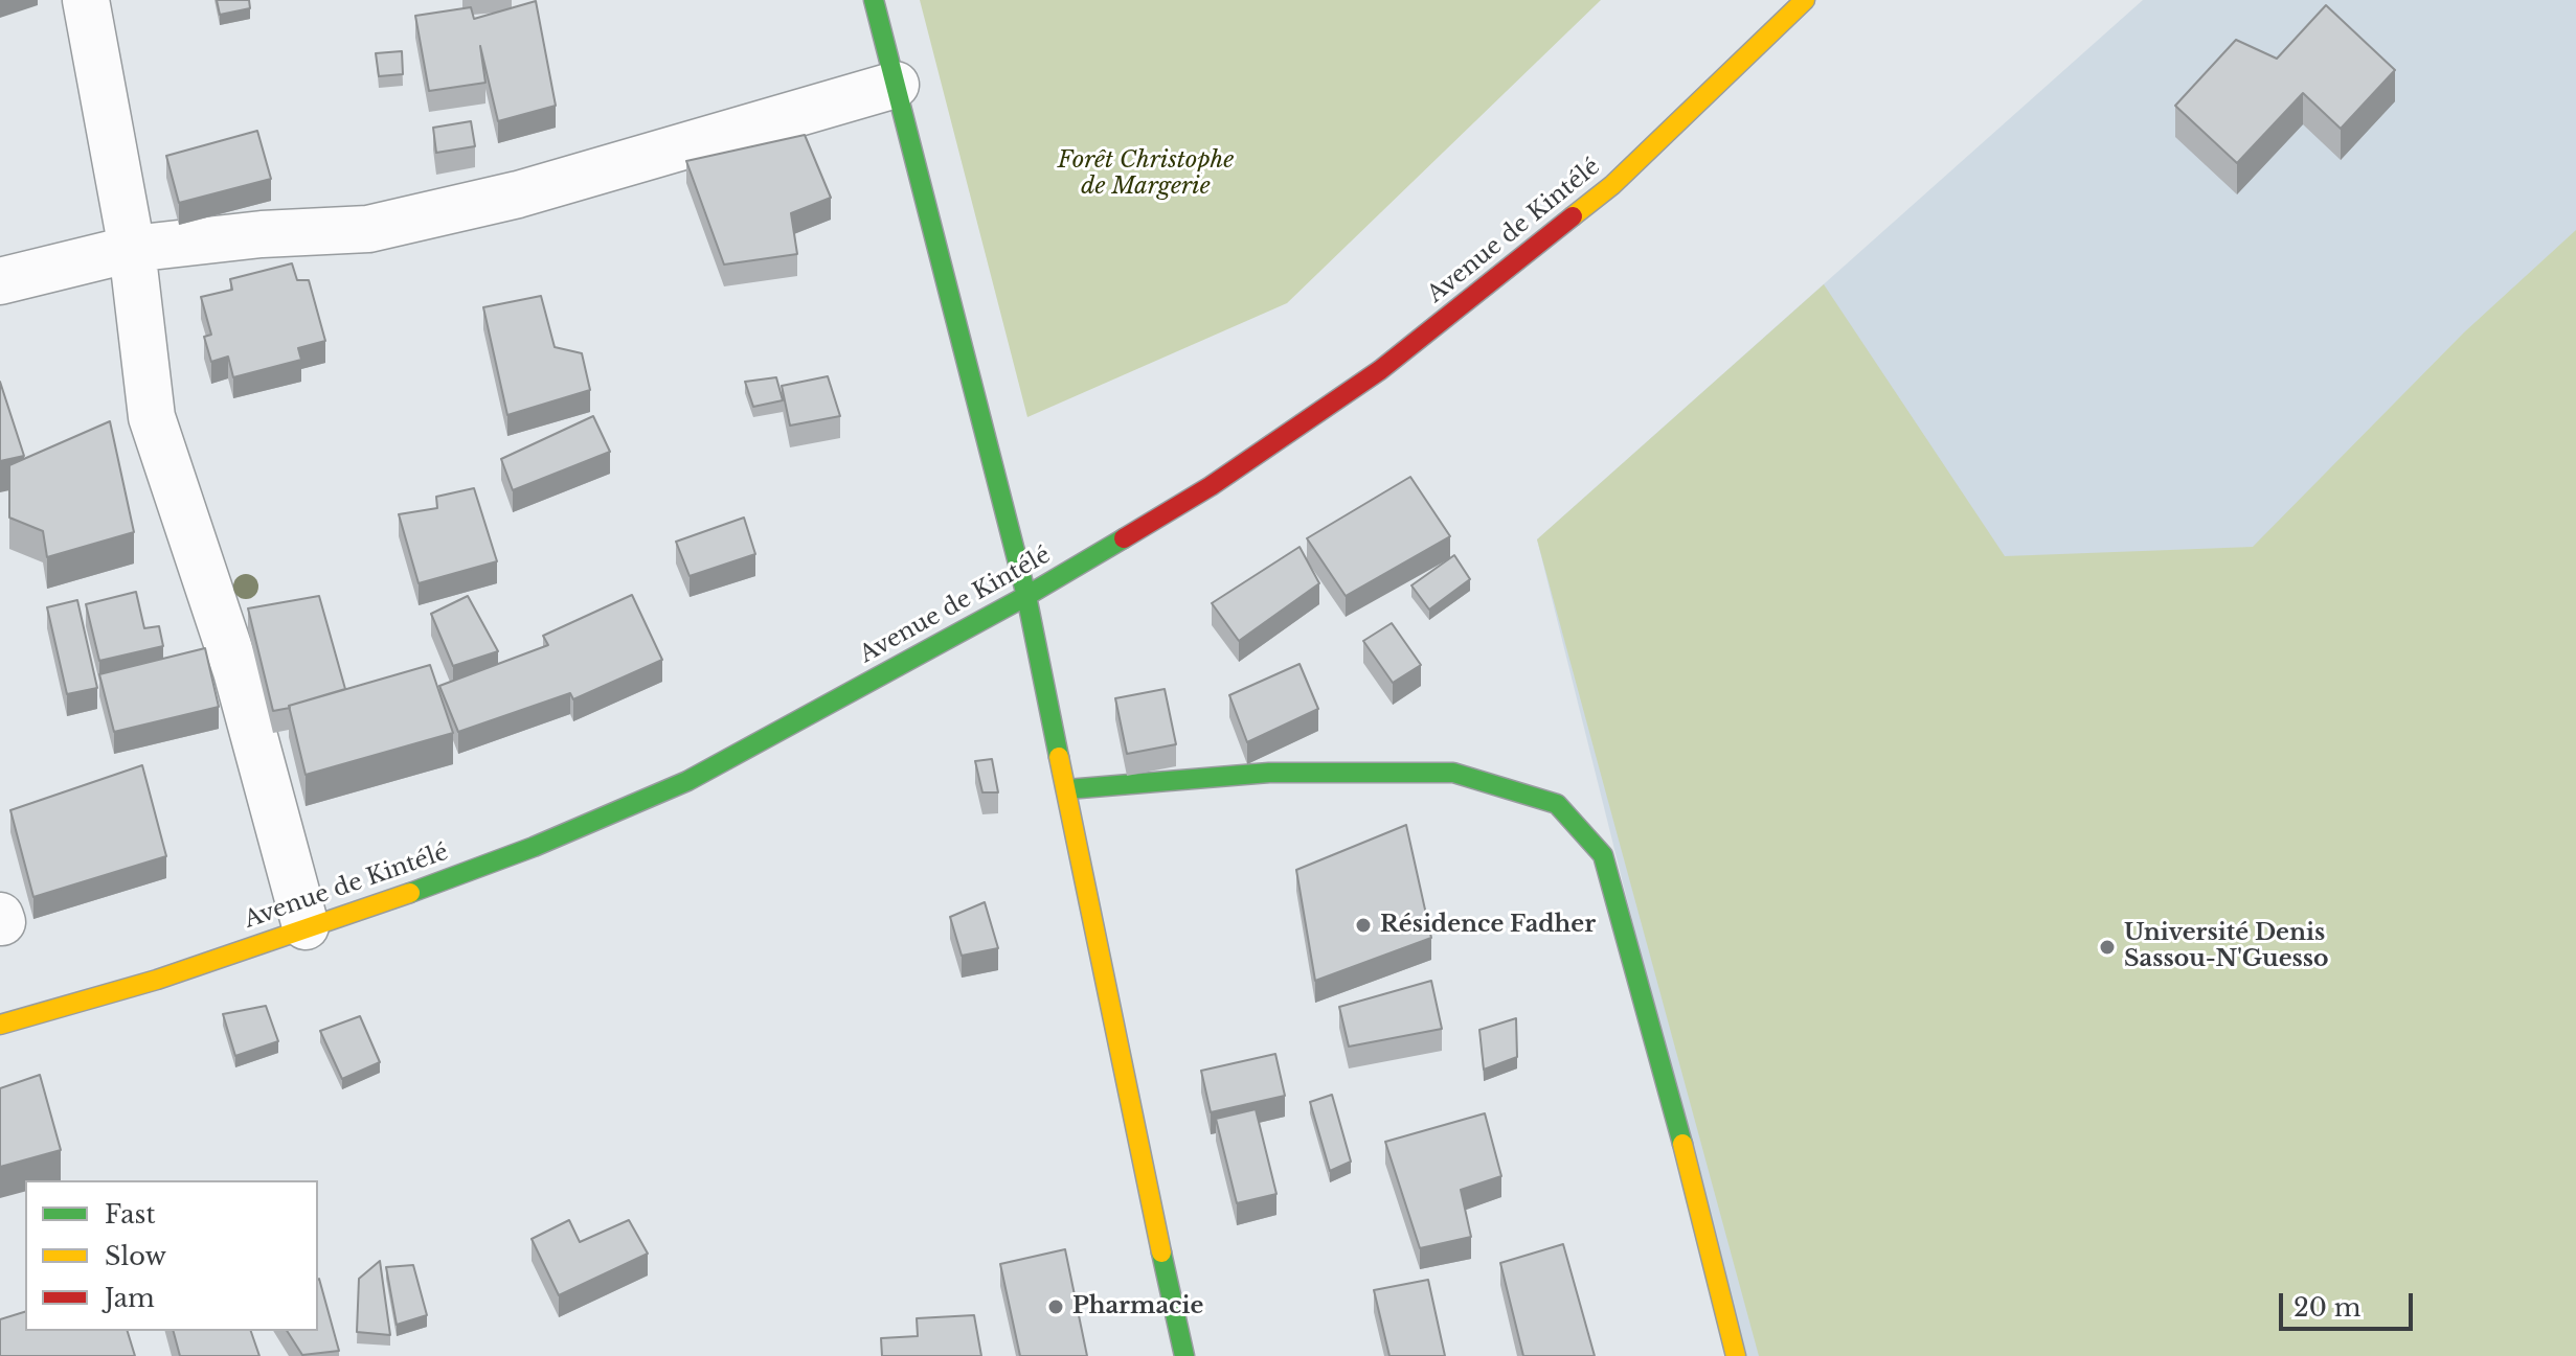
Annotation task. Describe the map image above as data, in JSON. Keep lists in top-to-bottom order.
{
  "streets": {
    "street": ["Avenue de Kintélé"]
  },
  "parks": ["Forêt Christophe de Margerie"],
  "places": ["Résidence Fadher", "Université Denis Sassou-N'Guesso", "Pharmacie"],
  "legend": ["Fast", "Slow", "Jam"],
  "scale_bar": "20 m"
}
